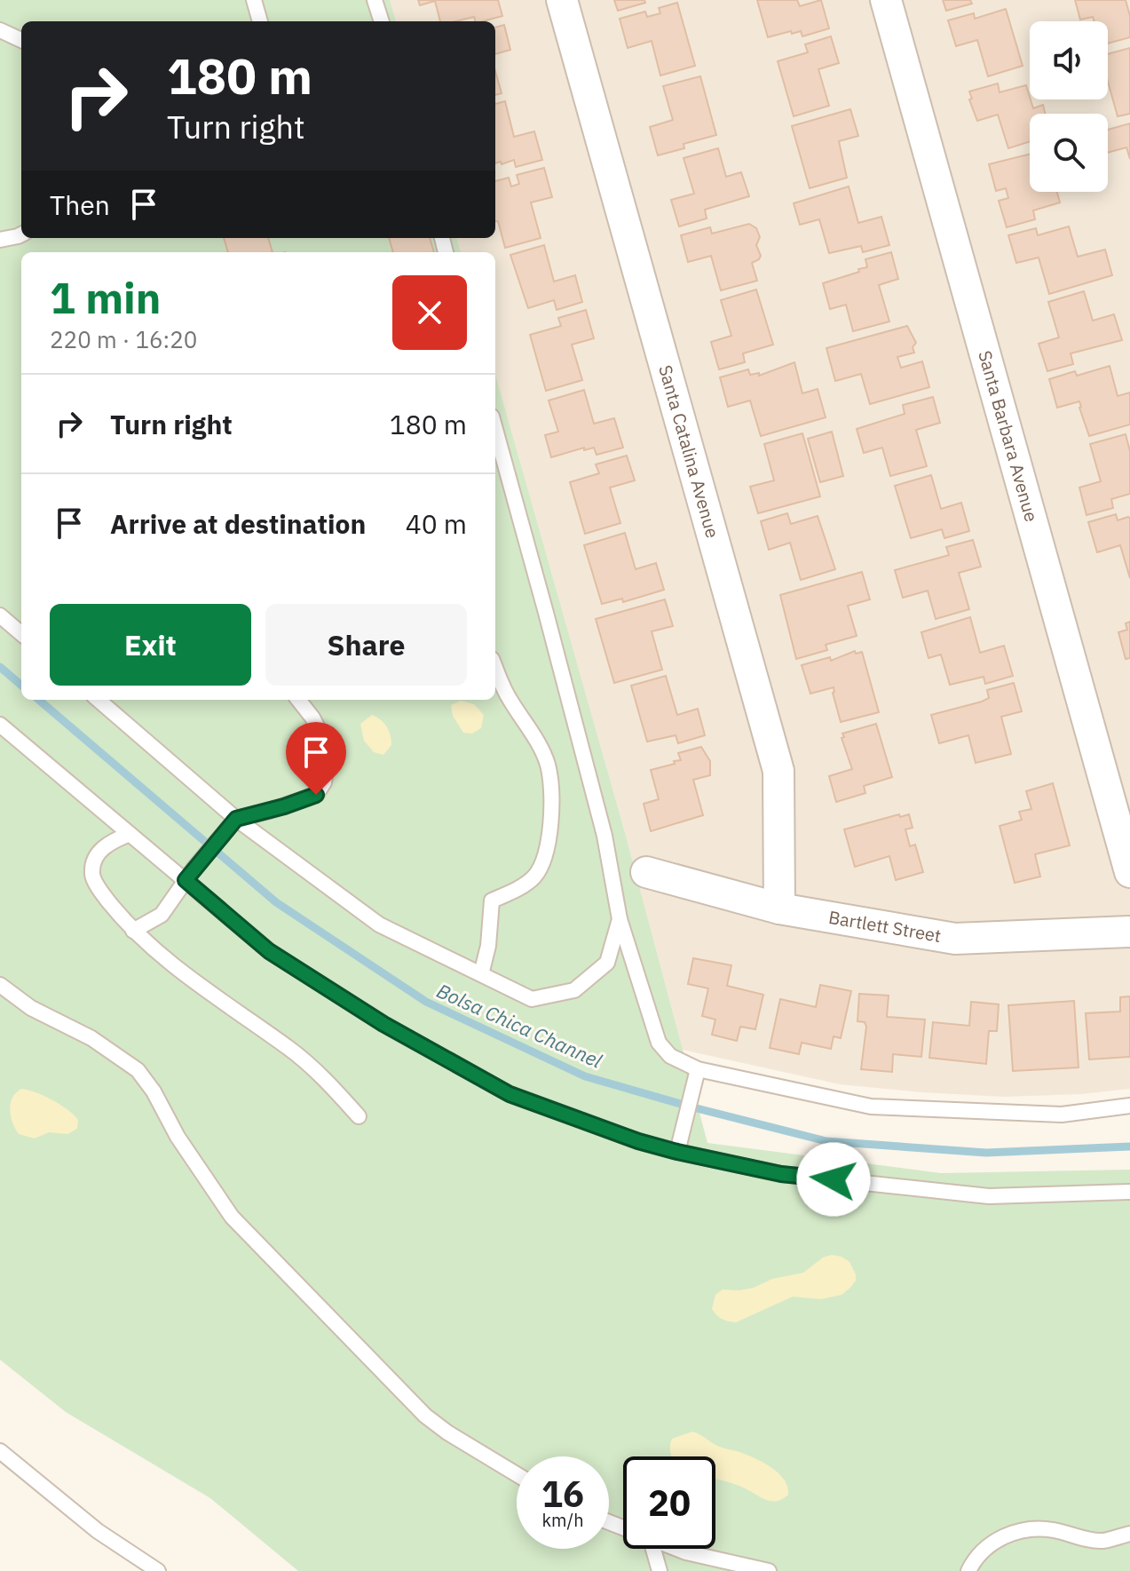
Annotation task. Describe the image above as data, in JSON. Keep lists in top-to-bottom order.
{
  "streets": {
    "street": ["Santa Barbara Avenue", "Santa Catalina Avenue", "Bartlett Street"]
  },
  "crossings": [
    ["Santa Catalina Avenue", "Bartlett Street"]
  ],
  "water": ["Bolsa Chica Channel"],
  "page": {
    "turn": ["180 m", "Turn right"],
    "then": "Then",
    "heading": ["1 min", "220 m · 16:20"],
    "list": [
      {
        "name": "Turn right",
        "value": "180 m"
      },
      {
        "name": "Arrive at destination",
        "value": "40 m"
      }
    ],
    "buttons": ["Exit", "Share"],
    "speed": "16 km/h",
    "limit": "20"
  }
}
